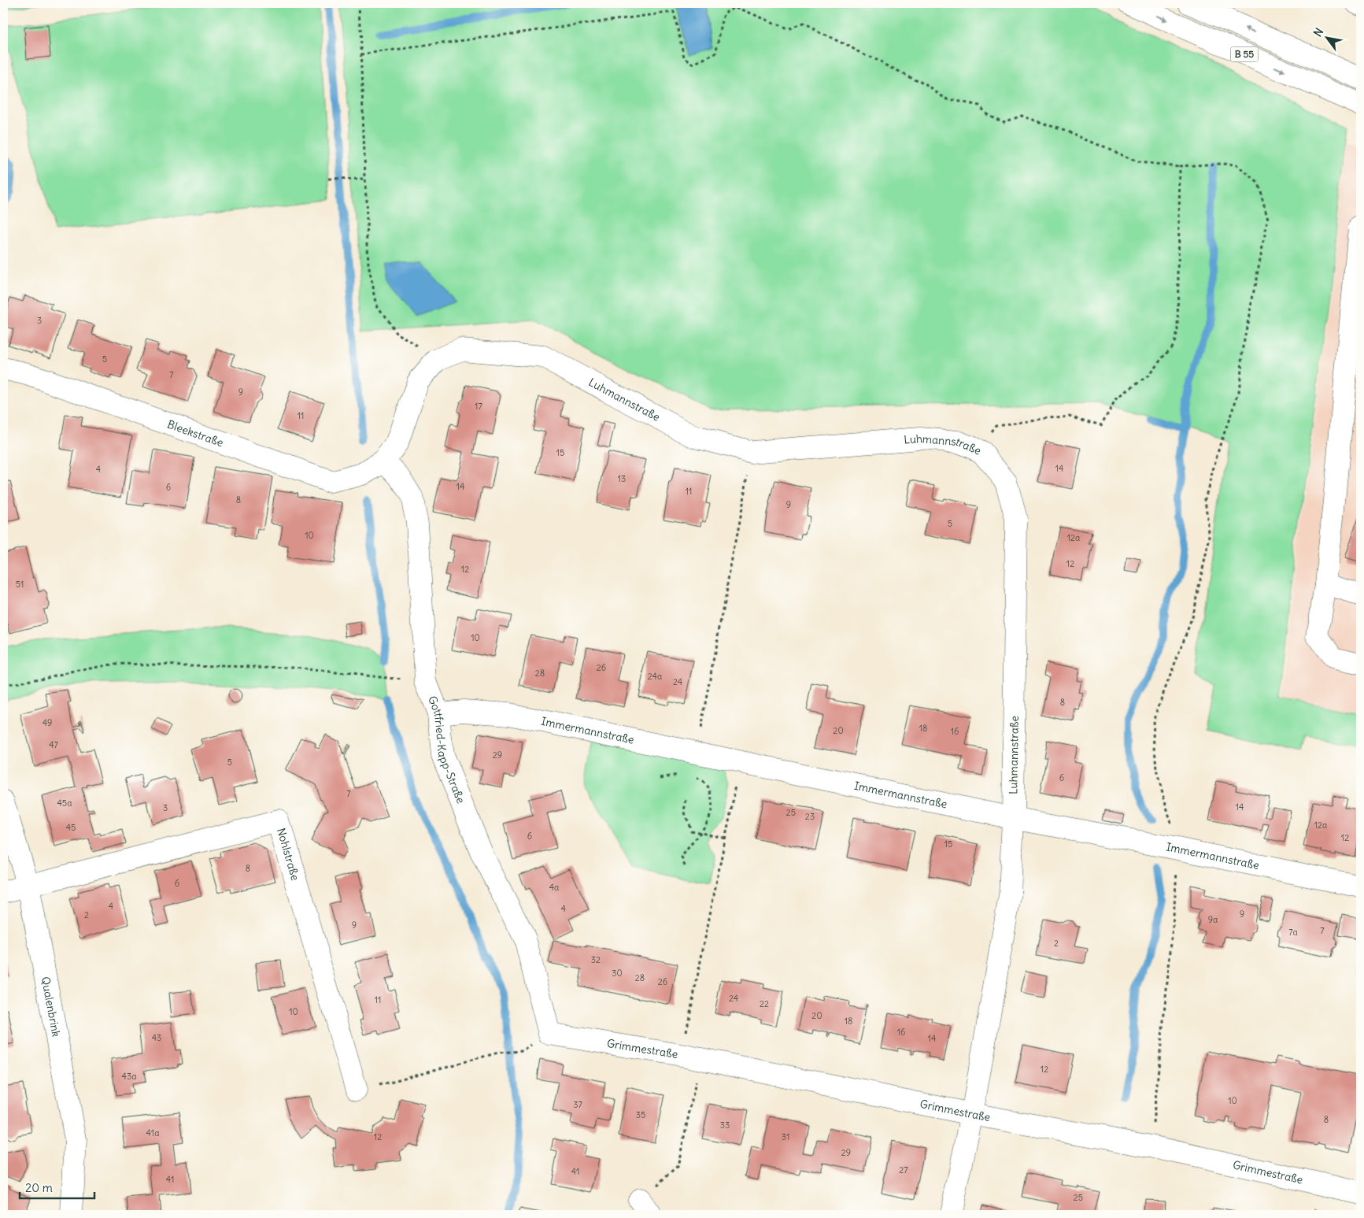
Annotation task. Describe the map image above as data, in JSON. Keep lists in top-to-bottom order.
{
  "streets": {
    "street": [
      "B 55",
      "Luhmannstraße",
      "Bleekstraße",
      "Immermannstraße",
      "Gottfried-Kapp-Straße",
      "Nohlstraße",
      "Qualenbrink",
      "Grimmestraße"
    ]
  },
  "crossings": [
    ["Luhmannstraße", "Bleekstraße"],
    ["Luhmannstraße", "Immermannstraße"],
    ["Luhmannstraße", "Gottfried-Kapp-Straße"],
    ["Luhmannstraße", "Grimmestraße"],
    ["Bleekstraße", "Gottfried-Kapp-Straße"],
    ["Immermannstraße", "Gottfried-Kapp-Straße"],
    ["Gottfried-Kapp-Straße", "Grimmestraße"],
    ["Nohlstraße", "Qualenbrink"]
  ],
  "house_numbers": [
    "3",
    "5",
    "7",
    "9",
    "17",
    "11",
    "15",
    "14",
    "4",
    "13",
    "14",
    "6",
    "11",
    "8",
    "9",
    "5",
    "10",
    "12a",
    "12",
    "12",
    "51",
    "10",
    "26",
    "28",
    "24a",
    "24",
    "8",
    "49",
    "18",
    "20",
    "16",
    "47",
    "29",
    "5",
    "6",
    "7",
    "45a",
    "14",
    "3",
    "25",
    "23",
    "12a",
    "45",
    "6",
    "12",
    "15",
    "8",
    "6",
    "4a",
    "4",
    "4",
    "9",
    "2",
    "9a",
    "9",
    "7",
    "7a",
    "2",
    "32",
    "30",
    "28",
    "26",
    "24",
    "11",
    "22",
    "10",
    "20",
    "18",
    "16",
    "43",
    "14",
    "12",
    "43a",
    "10",
    "37",
    "35",
    "8",
    "33",
    "41a",
    "12",
    "31",
    "29",
    "27",
    "41",
    "41",
    "25"
  ],
  "scale_bar": "20 m",
  "north": "top left"
}
